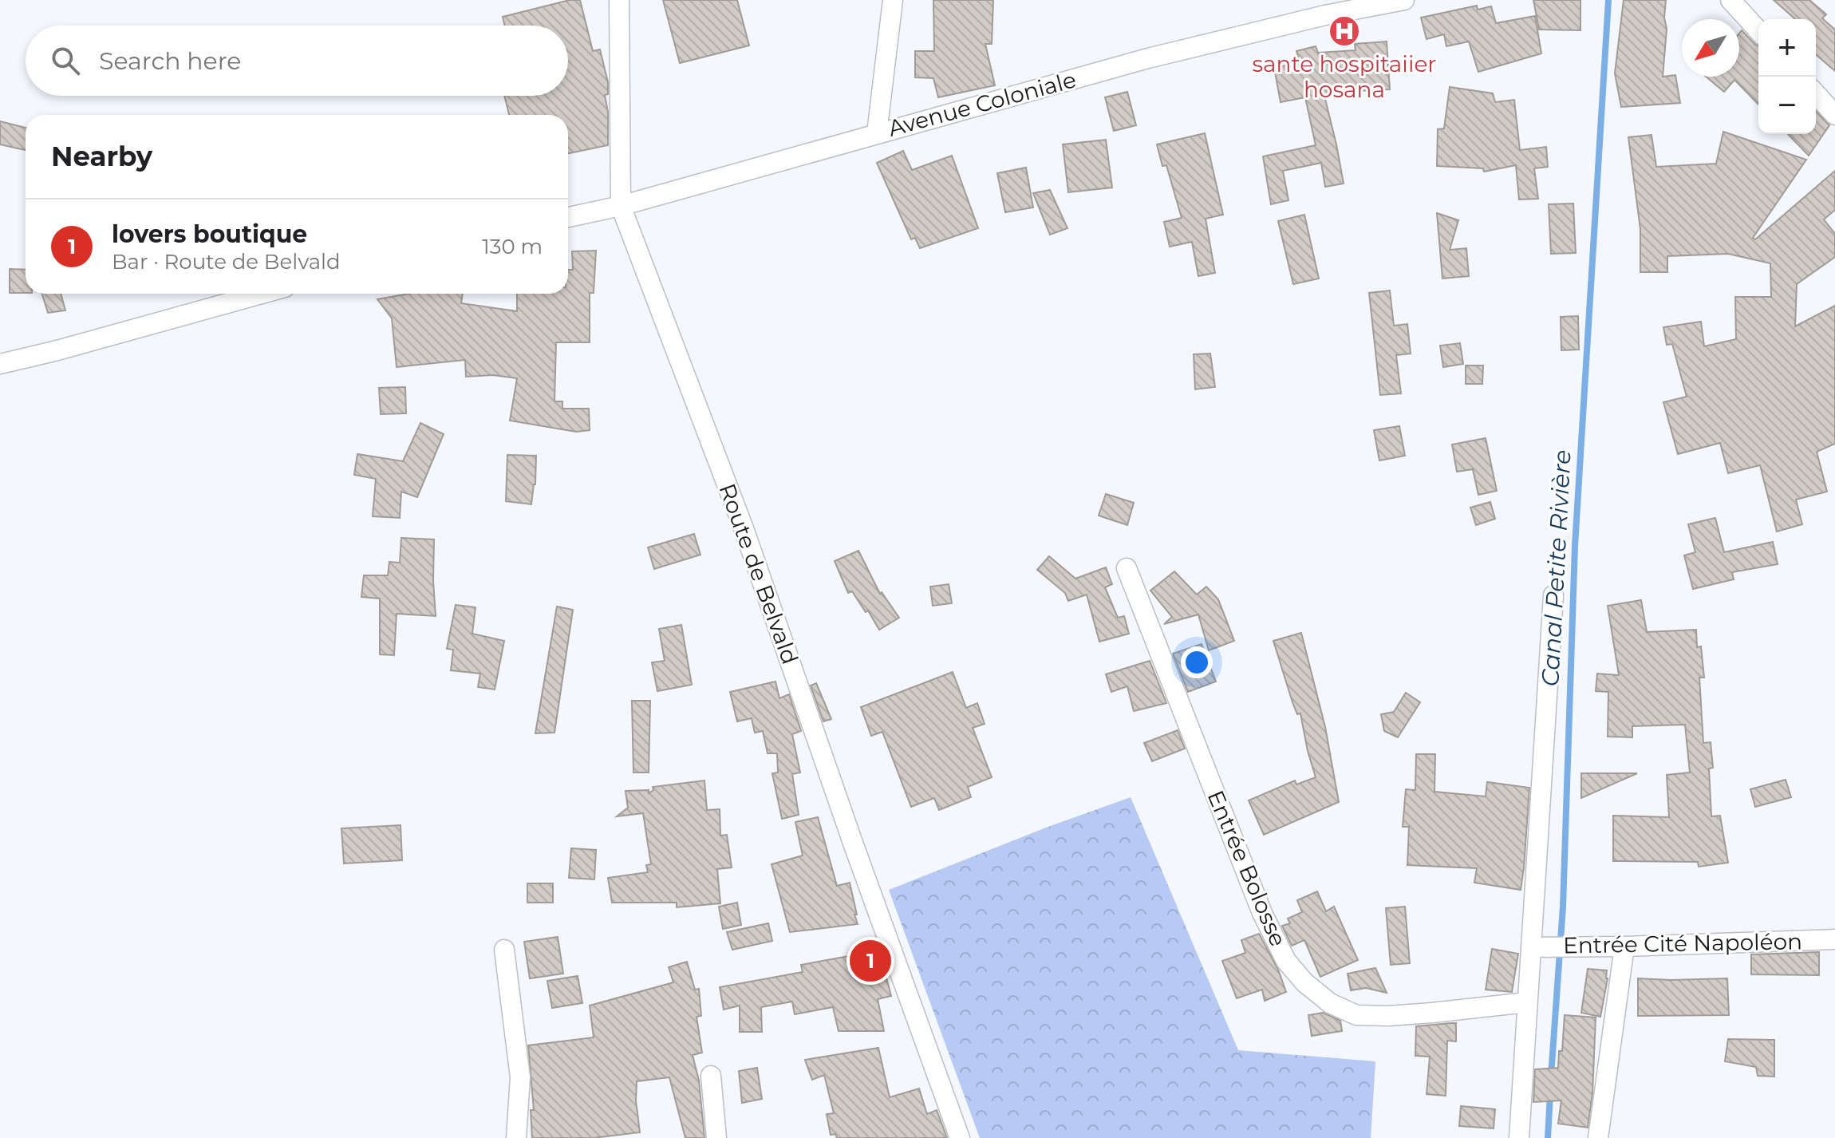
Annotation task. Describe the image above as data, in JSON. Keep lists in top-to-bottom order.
{
  "streets": {
    "street": [
      "Avenue Coloniale",
      "Route de Belvald",
      "Entrée Bolosse",
      "Entrée Cité Napoléon"
    ]
  },
  "crossings": [
    ["Avenue Coloniale", "Route de Belvald"]
  ],
  "water": ["Canal Petite Rivière"],
  "places": {
    "hospital": ["sante hospitaiier hosana"]
  },
  "north": "bottom left",
  "page": {
    "map_buttons": ["+", "−"],
    "search": "Search here",
    "heading": "Nearby",
    "list": [
      {
        "mark": "1",
        "name": "lovers boutique",
        "note": "Bar · Route de Belvald",
        "value": "130 m"
      }
    ],
    "pins": "1"
  }
}
